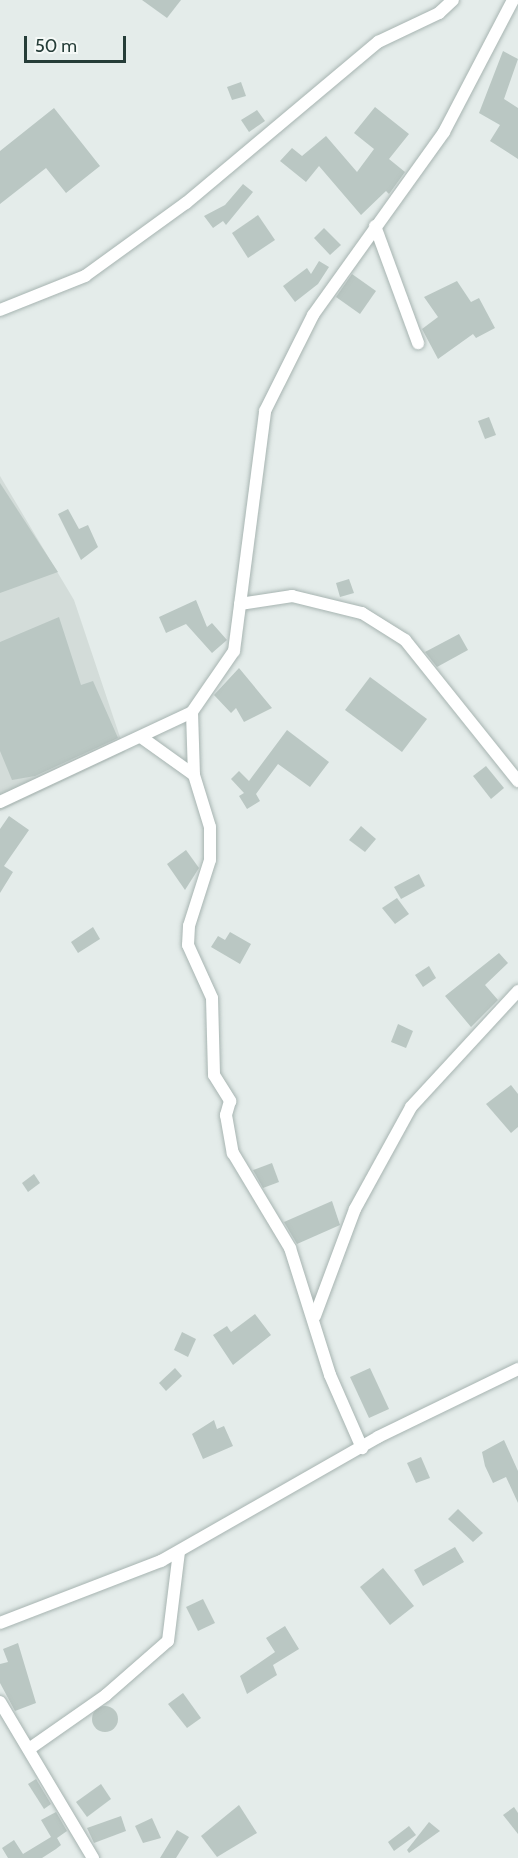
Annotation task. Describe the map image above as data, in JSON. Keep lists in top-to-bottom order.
{
  "scale_bar": "50 m"
}
